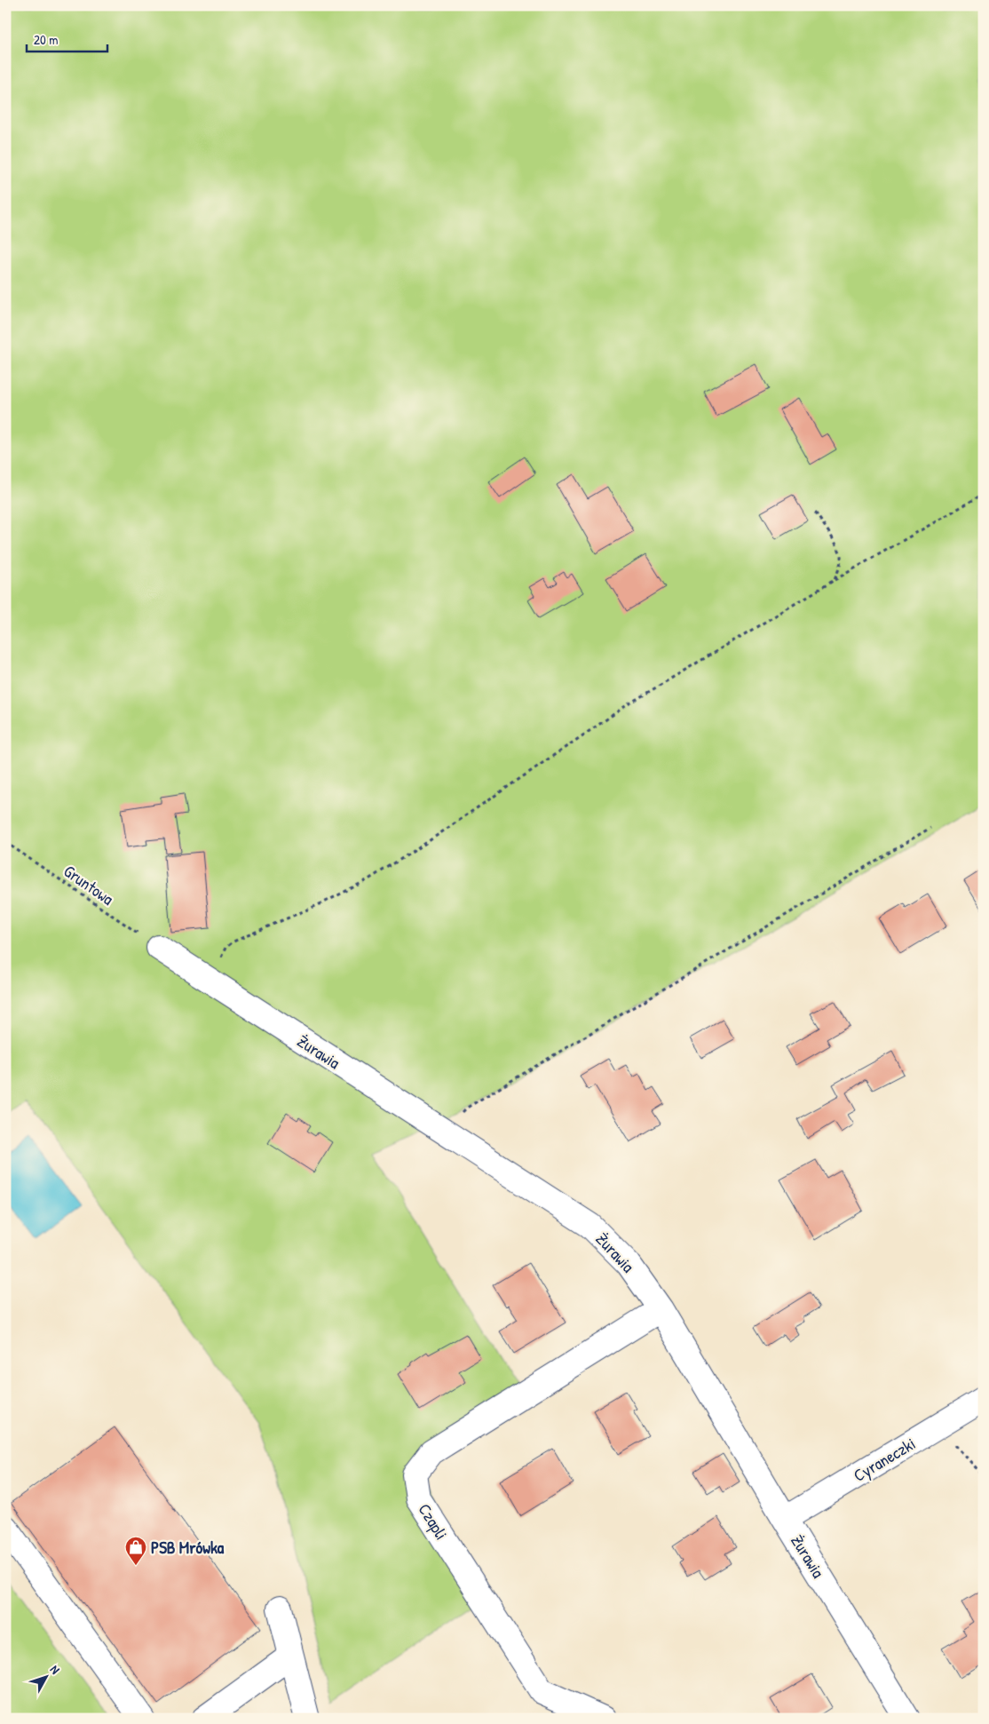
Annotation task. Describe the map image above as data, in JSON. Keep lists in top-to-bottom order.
{
  "streets": {
    "street": ["Żurawia", "Cyraneczki", "Czapli"],
    "path": ["Gruntowa"]
  },
  "crossings": [
    ["Gruntowa", "Żurawia"],
    ["Żurawia", "Cyraneczki"],
    ["Żurawia", "Czapli"]
  ],
  "places": {
    "shop": ["PSB Mrówka"]
  },
  "scale_bar": "20 m",
  "north": "top right"
}
